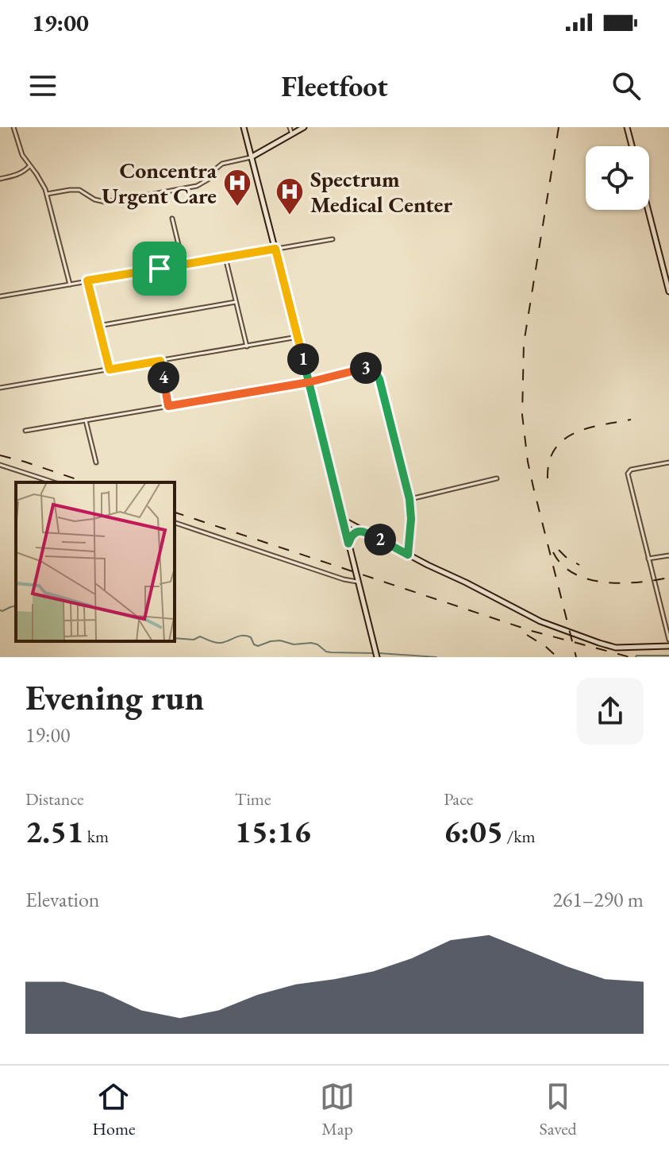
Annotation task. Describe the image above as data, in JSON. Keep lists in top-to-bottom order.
{
  "places": {
    "hospital": ["Concentra Urgent Care", "Spectrum Medical Center"]
  },
  "page": {
    "status": "19:00",
    "header": "Fleetfoot",
    "pins": [
      "1",
      "3",
      "4",
      "2"
    ],
    "heading": ["Evening run", "19:00"],
    "stats": [
      ["Distance", "2.51 km"],
      ["Time", "15:16"],
      ["Pace", "6:05 /km"]
    ],
    "chart": ["Elevation", "261–290 m"],
    "tabs": ["Home", "Map", "Saved"]
  }
}
